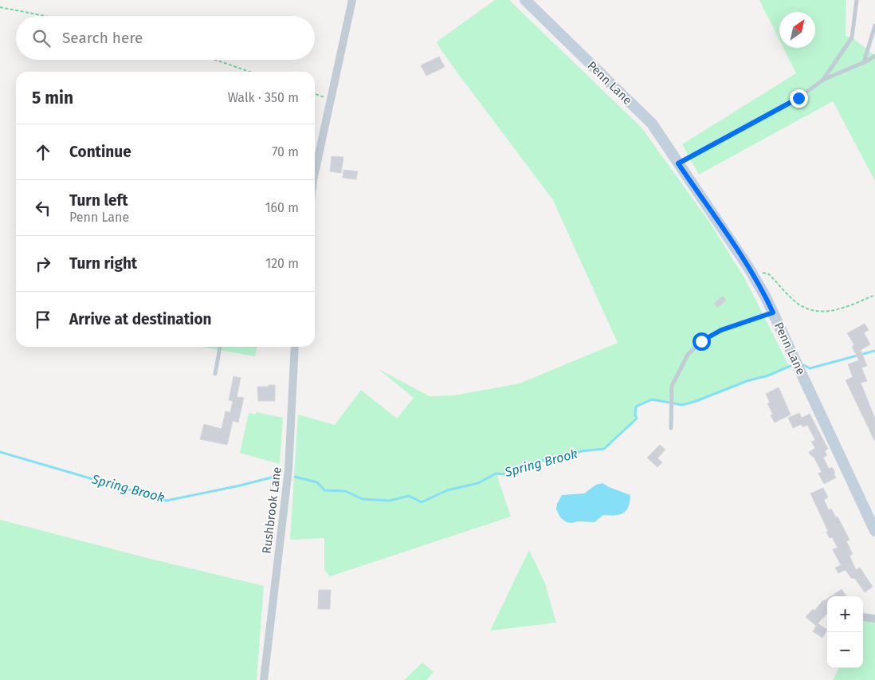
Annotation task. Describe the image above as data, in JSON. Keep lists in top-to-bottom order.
{
  "streets": {
    "street": ["Penn Lane", "Rushbrook Lane"]
  },
  "water": ["Spring Brook"],
  "north": "top right",
  "page": {
    "search": "Search here",
    "heading": ["5 min", "Walk · 350 m"],
    "list": [
      ["Continue", "70 m"],
      ["Turn left", "Penn Lane", "160 m"],
      ["Turn right", "120 m"],
      "Arrive at destination"
    ],
    "map_buttons": ["+", "−"]
  }
}
